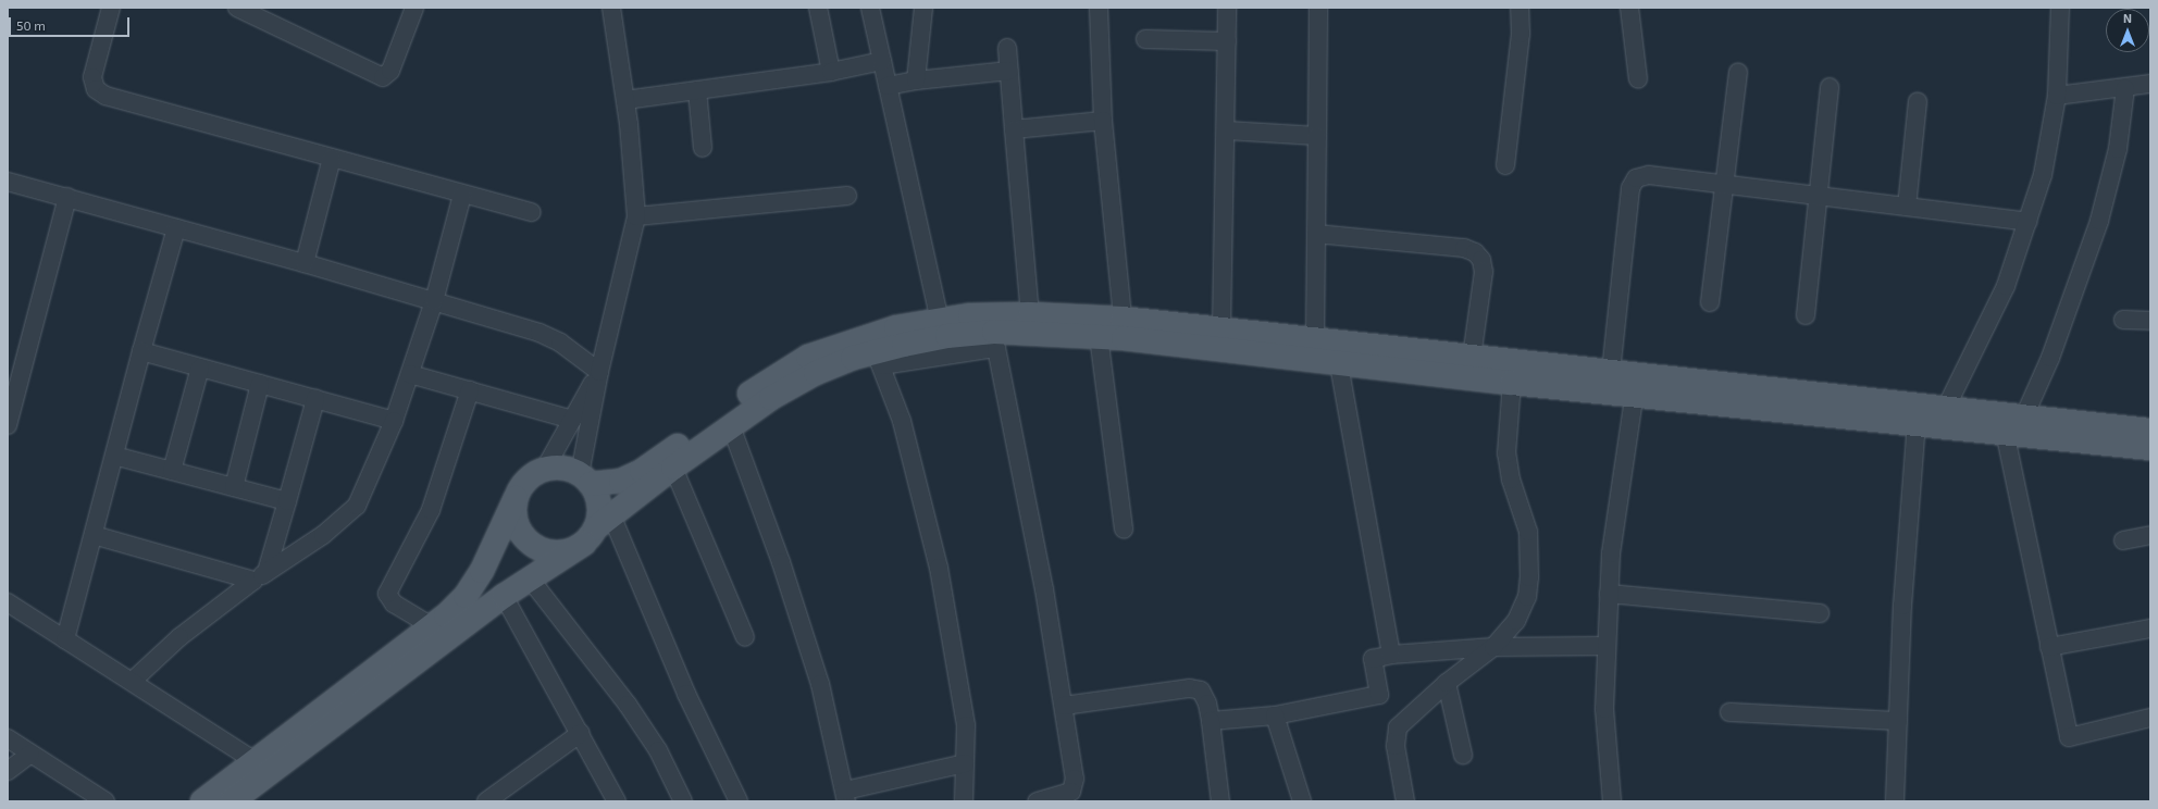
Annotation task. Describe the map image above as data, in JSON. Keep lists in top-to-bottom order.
{
  "scale_bar": "50 m",
  "north": "top"
}
